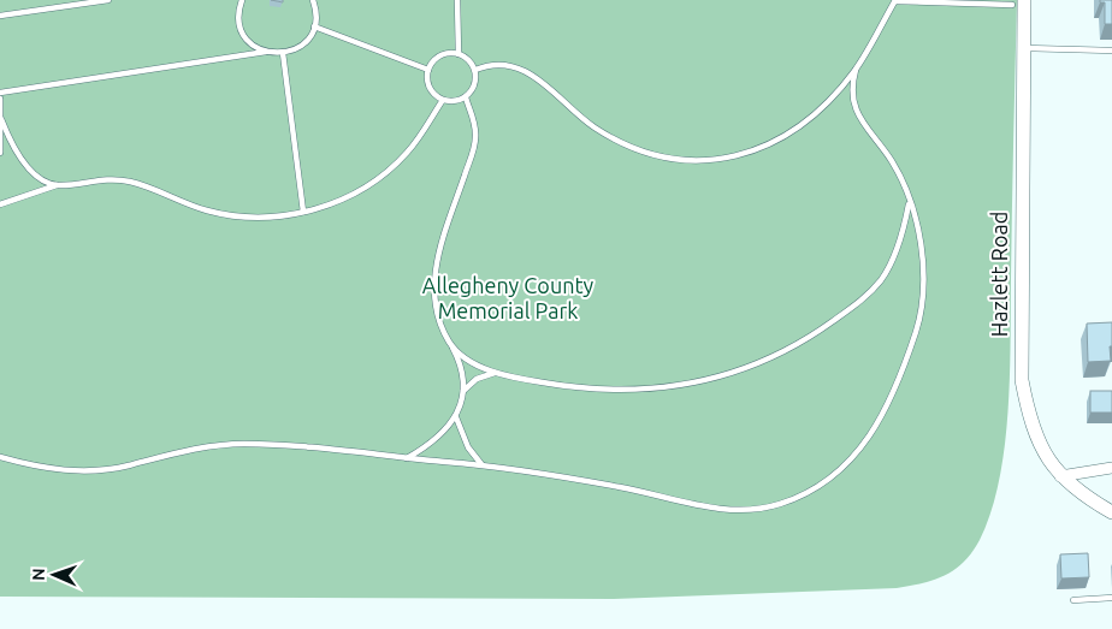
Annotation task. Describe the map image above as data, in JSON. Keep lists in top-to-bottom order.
{
  "streets": {
    "street": ["Hazlett Road"]
  },
  "parks": ["Allegheny County Memorial Park"],
  "north": "left"
}
